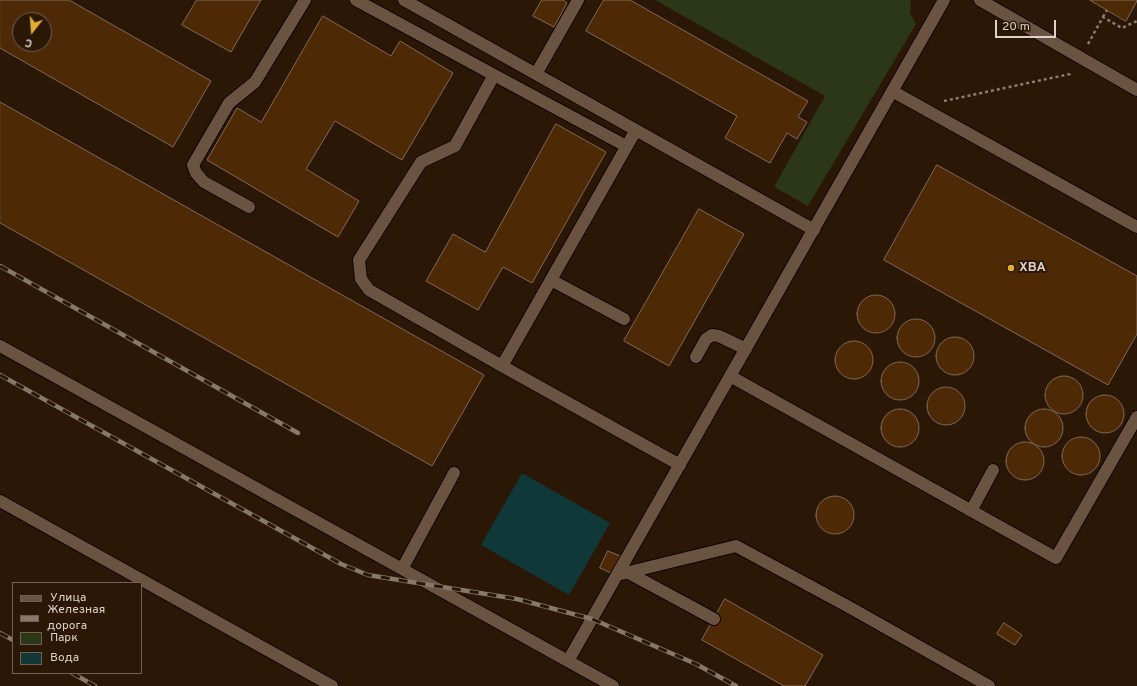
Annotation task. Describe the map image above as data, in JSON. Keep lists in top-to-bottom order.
{
  "places": ["ХВА"],
  "legend": [
    "Улица",
    "Железная дорога",
    "Парк",
    "Вода"
  ],
  "scale_bar": "20 m",
  "north": "bottom"
}
